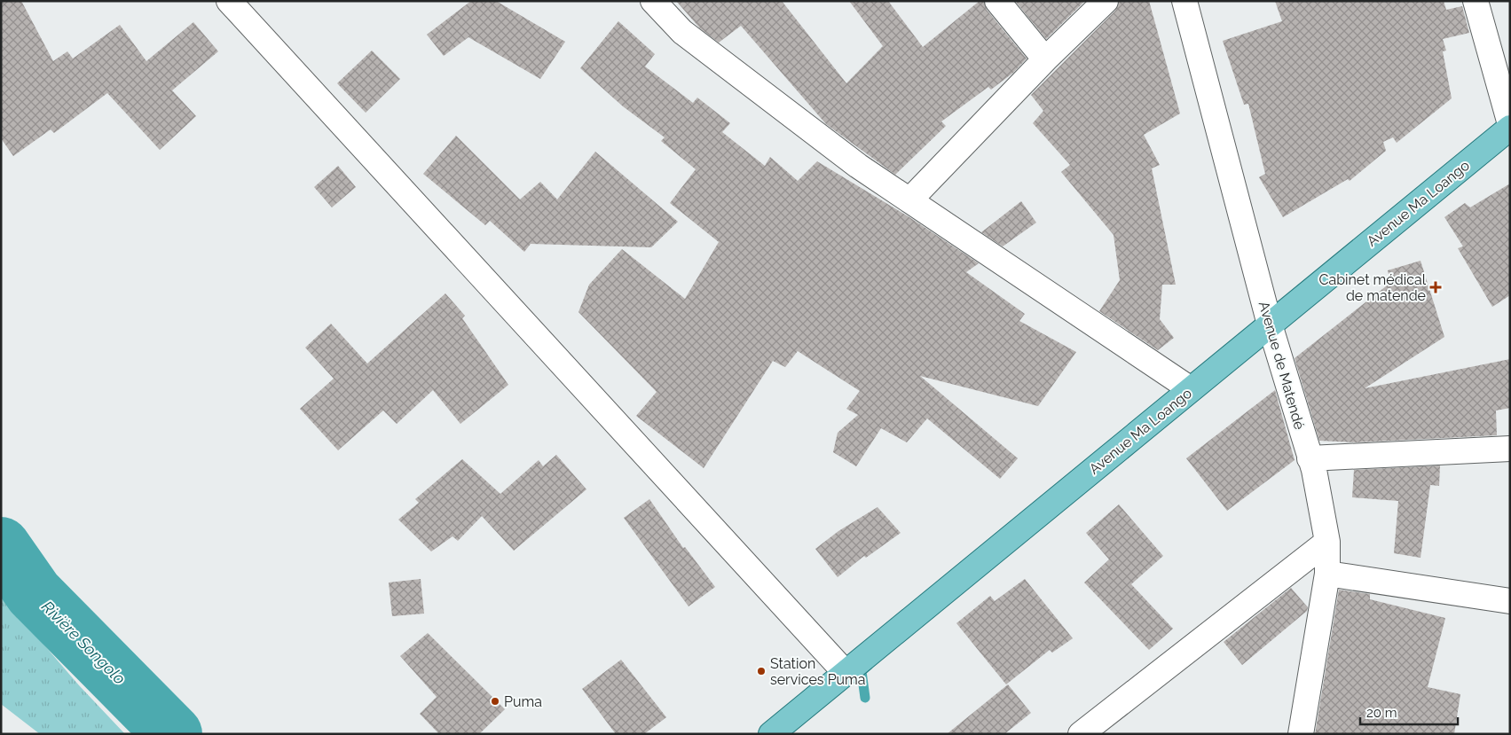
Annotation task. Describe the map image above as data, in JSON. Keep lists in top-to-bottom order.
{
  "streets": {
    "main road": ["Avenue Ma Loango"],
    "street": ["Avenue de Matendé"]
  },
  "crossings": [
    ["Avenue Ma Loango", "Avenue de Matendé"]
  ],
  "water": ["Rivière Songolo"],
  "places": {
    "health": ["Cabinet médical de matende"],
    "other": ["Station services Puma", "Puma"]
  },
  "scale_bar": "20 m"
}
